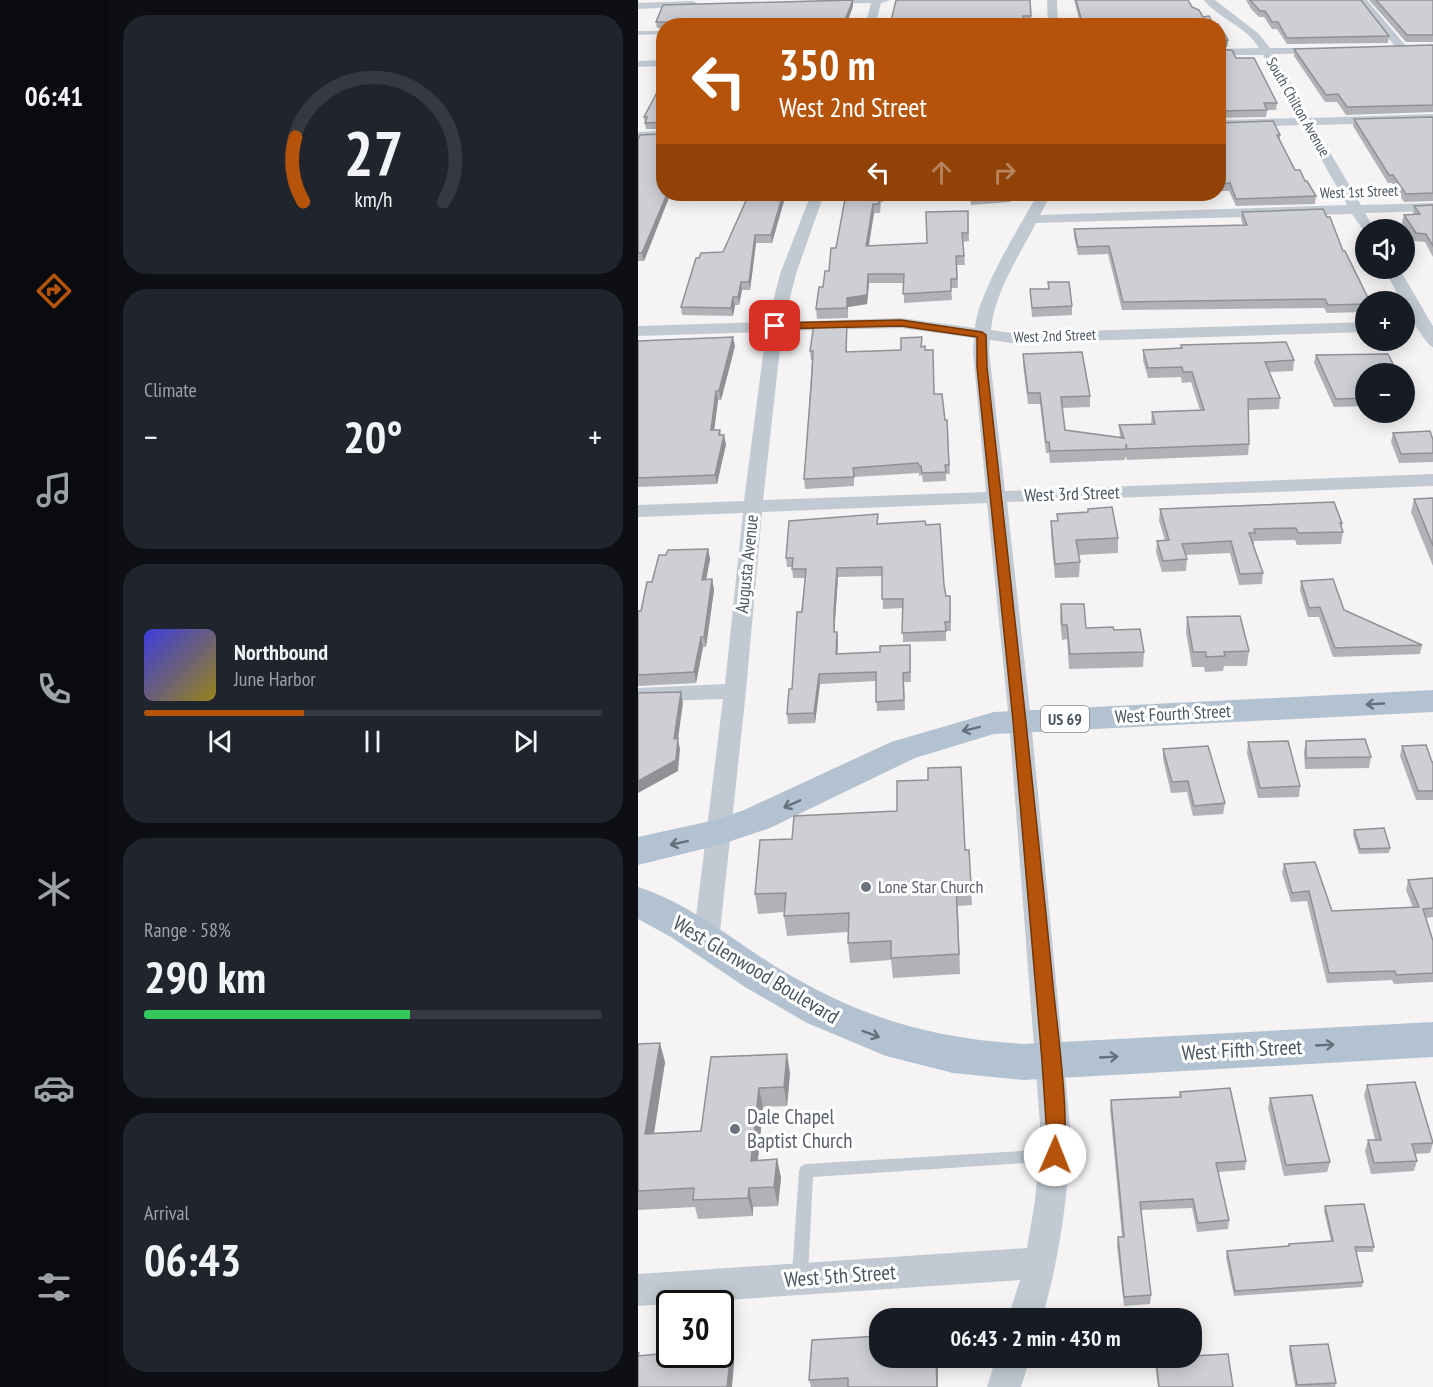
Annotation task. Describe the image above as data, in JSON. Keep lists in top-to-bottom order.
{
  "streets": {
    "main road": [
      "West Fourth Street",
      "US 69",
      "West Glenwood Boulevard",
      "West Fifth Street"
    ],
    "street": [
      "South Chilton Avenue",
      "West 1st Street",
      "West 2nd Street",
      "West 3rd Street",
      "Augusta Avenue",
      "West 5th Street"
    ]
  },
  "crossings": [
    ["South Chilton Avenue", "West 1st Street"],
    ["West 2nd Street", "Augusta Avenue"],
    ["West 3rd Street", "Augusta Avenue"],
    ["Augusta Avenue", "West Fourth Street"],
    ["Augusta Avenue", "US 69"],
    ["Augusta Avenue", "West Glenwood Boulevard"],
    ["West Fourth Street", "US 69"],
    ["West Glenwood Boulevard", "West Fifth Street"]
  ],
  "one_way": ["West Fourth Street", "West Glenwood Boulevard", "West Fifth Street"],
  "places": ["Lone Star Church", "Dale Chapel Baptist Church"],
  "page": {
    "tabs": "06:41",
    "turn": ["350 m", "West 2nd Street"],
    "map_buttons": ["+", "−"],
    "tile": [
      "Climate",
      ["Range · 58%", "290 km"],
      ["Arrival", "06:43"]
    ],
    "heat": ["−", "20°", "+"],
    "song": ["Northbound", "June Harbor"],
    "limit": "30",
    "trip": "06:43 · 2 min · 430 m",
    "gauge": ["27", "km/h"]
  }
}
